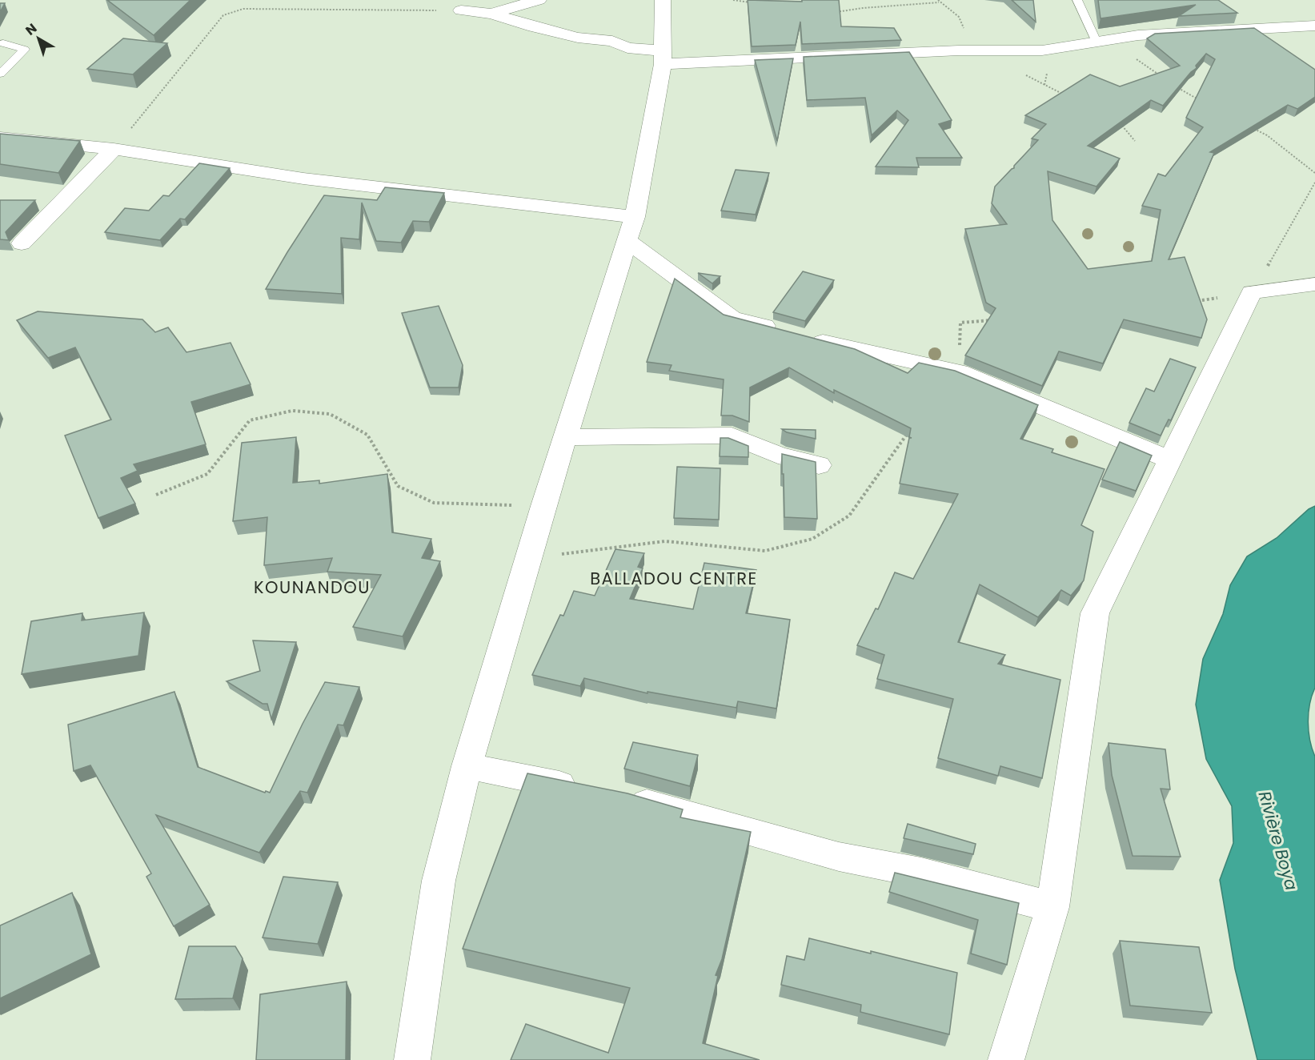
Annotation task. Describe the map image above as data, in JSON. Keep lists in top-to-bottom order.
{
  "districts": ["BALLADOU CENTRE", "KOUNANDOU"],
  "water": ["Rivière Boya"],
  "north": "top left"
}
